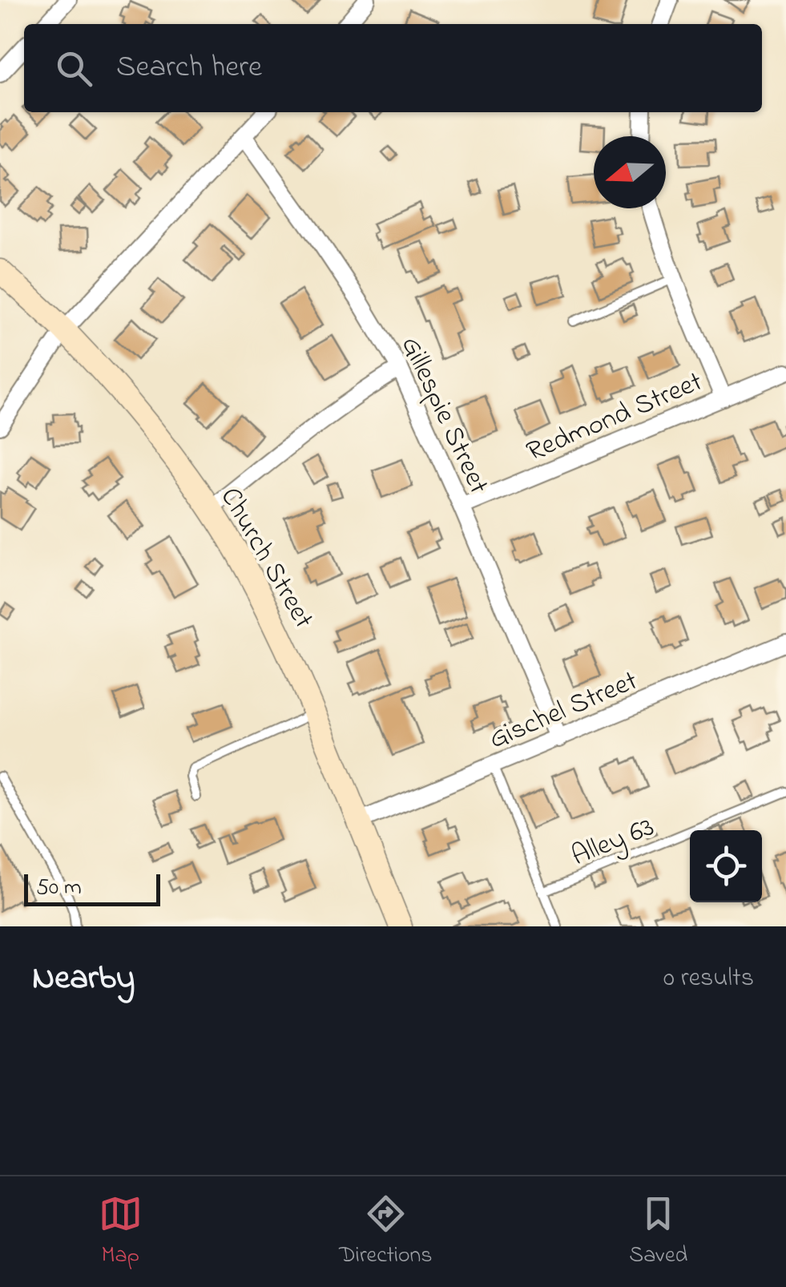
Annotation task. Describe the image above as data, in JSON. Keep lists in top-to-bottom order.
{
  "streets": {
    "main road": ["Church Street"],
    "street": ["Gillespie Street", "Redmond Street", "Gischel Street"],
    "lane": ["Alley 63"]
  },
  "crossings": [
    ["Gillespie Street", "Redmond Street"],
    ["Gillespie Street", "Gischel Street"],
    ["Church Street", "Gischel Street"]
  ],
  "scale_bar": "50 m",
  "north": "left",
  "page": {
    "search": "Search here",
    "scale": "50 m",
    "heading": ["Nearby", "0 results"],
    "nav": ["Map", "Directions", "Saved"]
  }
}
